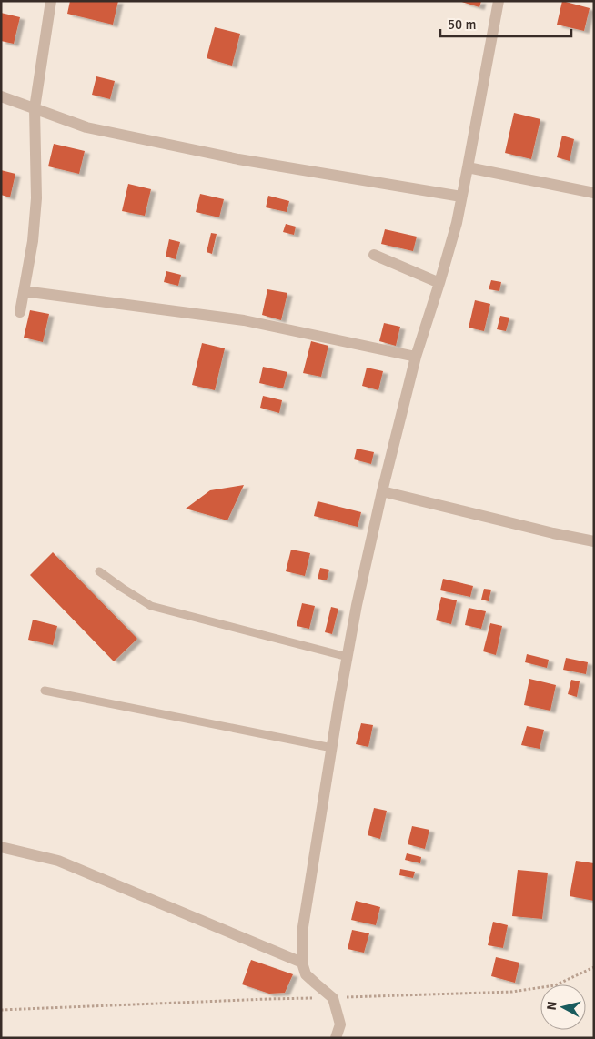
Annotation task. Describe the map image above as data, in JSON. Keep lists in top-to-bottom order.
{
  "scale_bar": "50 m",
  "north": "left"
}
